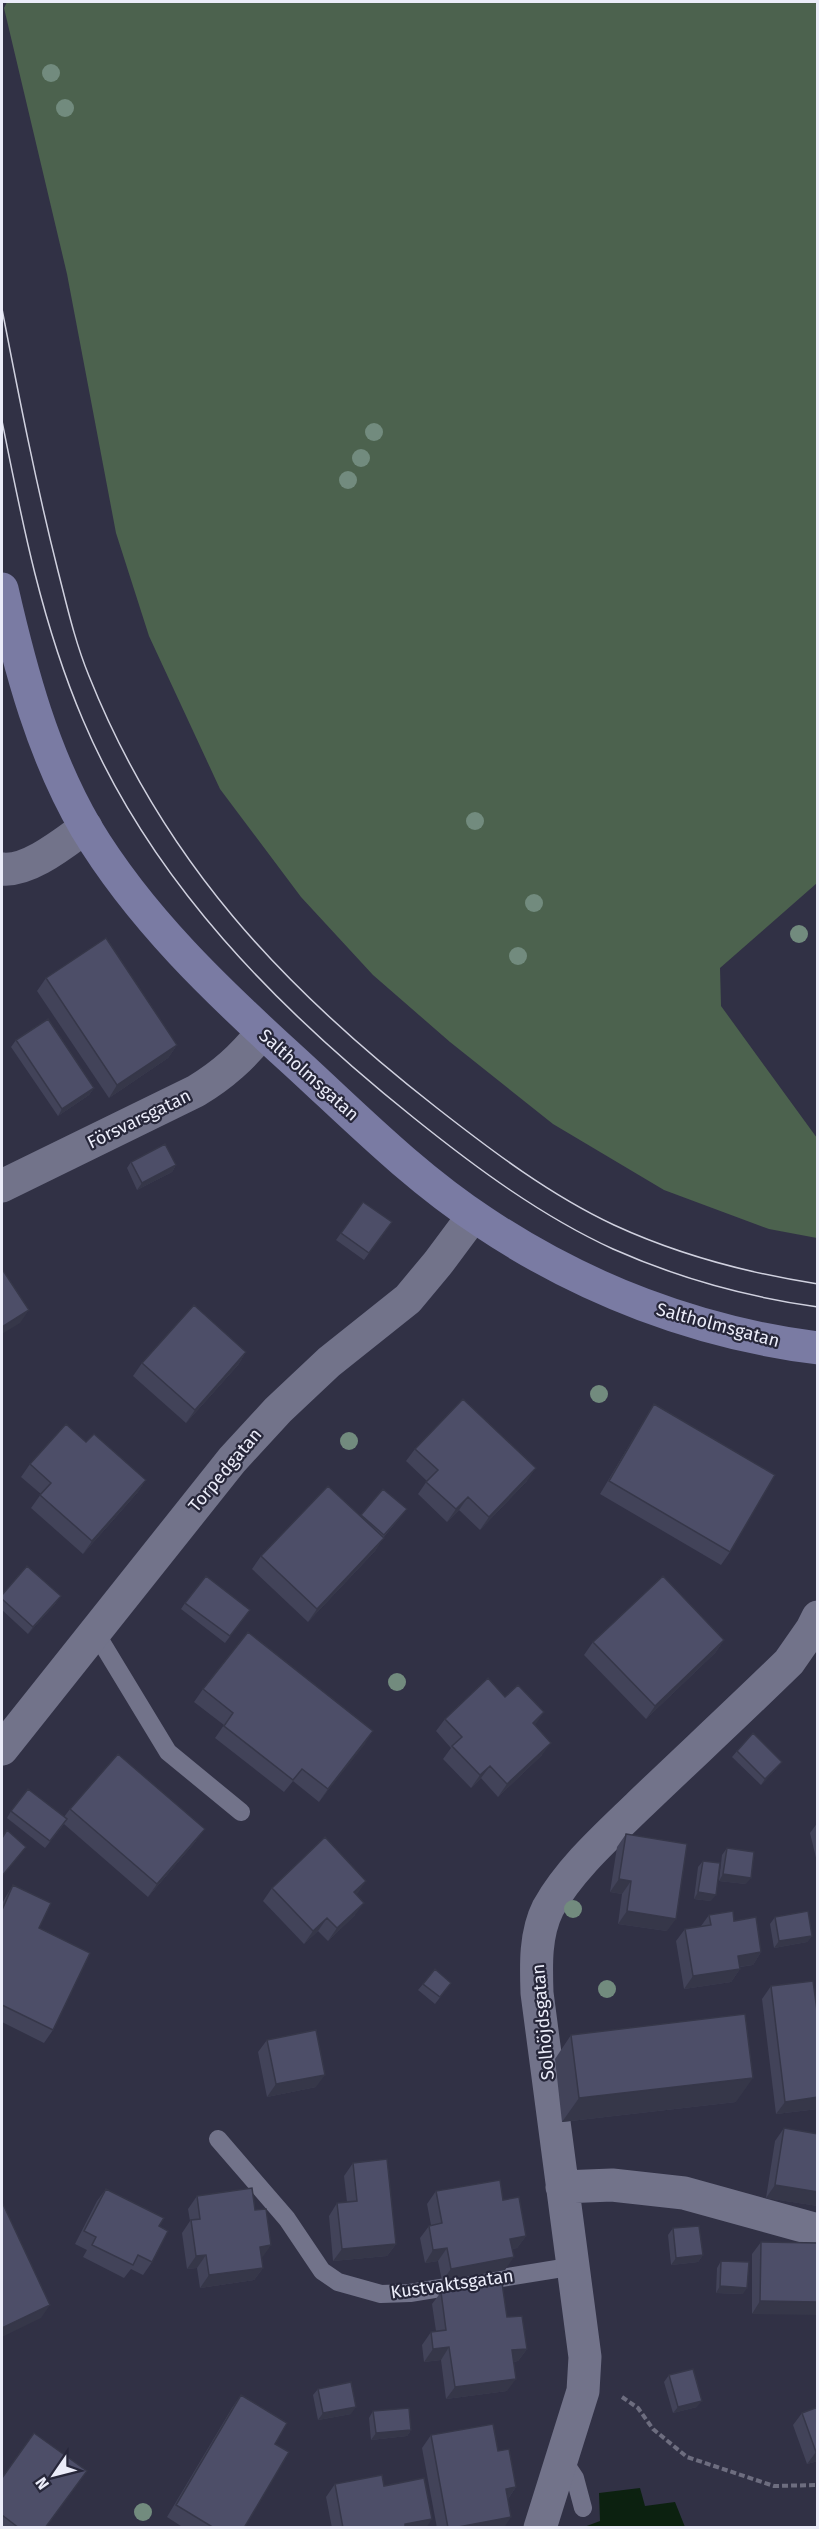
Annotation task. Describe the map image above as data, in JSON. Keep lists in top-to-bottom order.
{
  "streets": {
    "street": [
      "Saltholmsgatan",
      "Försvarsgatan",
      "Torpedgatan",
      "Solhöjdsgatan"
    ],
    "lane": ["Kustvaktsgatan"]
  },
  "crossings": [
    ["Saltholmsgatan", "Försvarsgatan"],
    ["Saltholmsgatan", "Torpedgatan"],
    ["Solhöjdsgatan", "Kustvaktsgatan"]
  ],
  "north": "bottom left"
}
